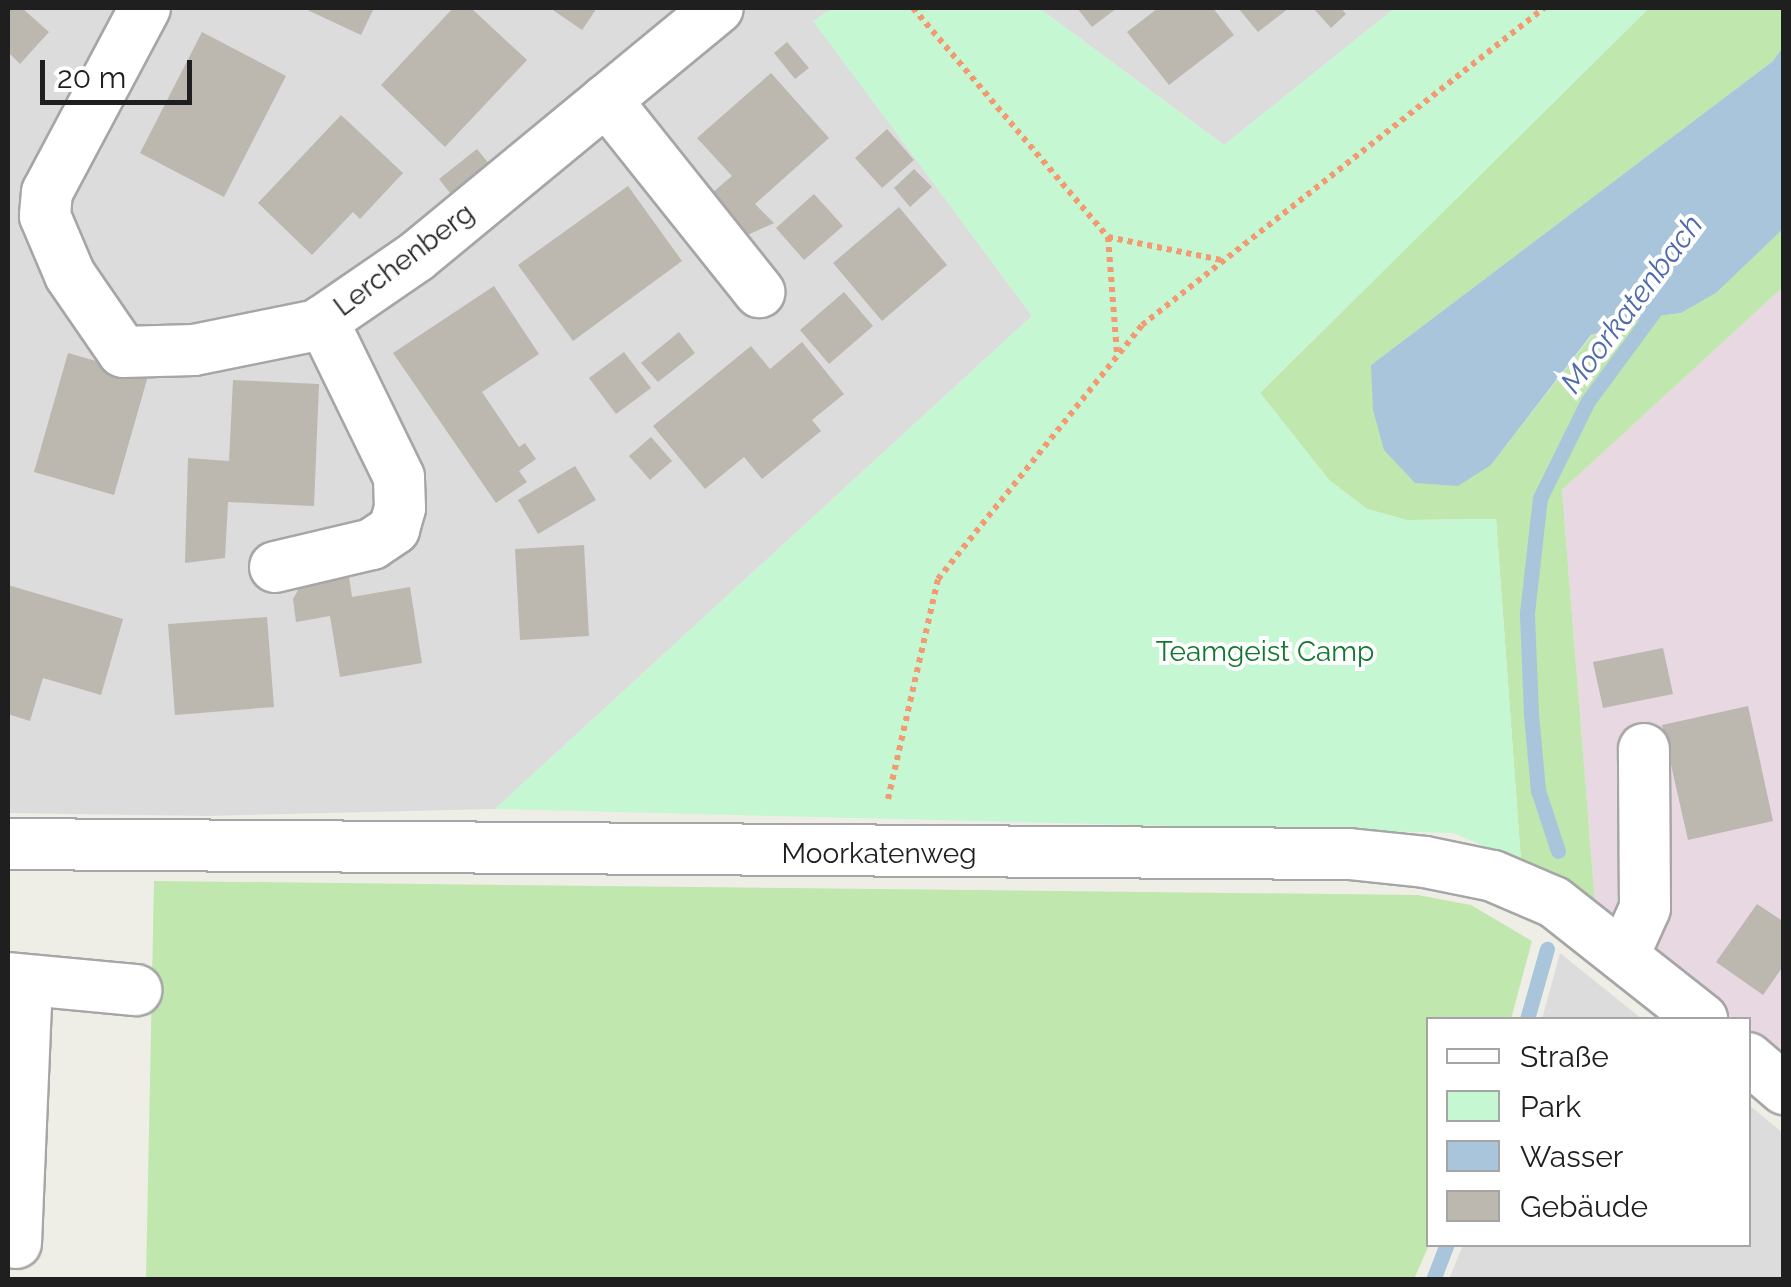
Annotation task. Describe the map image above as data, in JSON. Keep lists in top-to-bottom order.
{
  "streets": {
    "street": ["Lerchenberg", "Moorkatenweg"]
  },
  "water": ["Moorkatenbach"],
  "parks": ["Teamgeist Camp"],
  "legend": [
    "Straße",
    "Park",
    "Wasser",
    "Gebäude"
  ],
  "scale_bar": "20 m"
}
